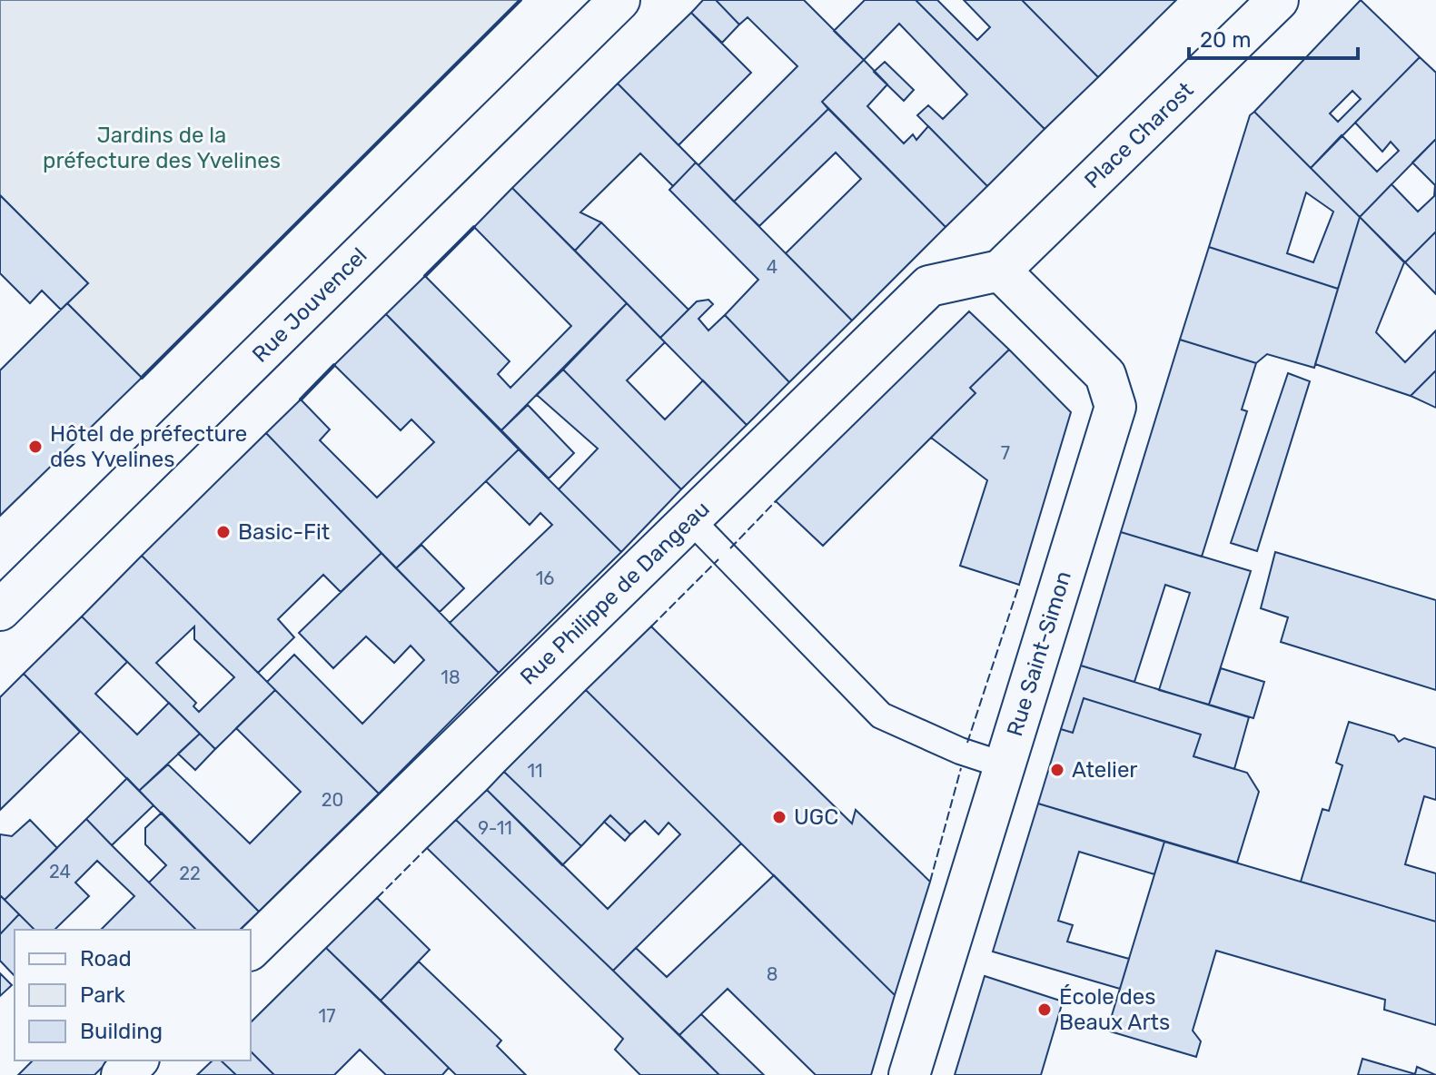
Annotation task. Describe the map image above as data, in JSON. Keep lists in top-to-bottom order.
{
  "streets": {
    "street": [
      "Place Charost",
      "Rue Jouvencel",
      "Rue Philippe de Dangeau",
      "Rue Saint-Simon"
    ]
  },
  "crossings": [
    ["Place Charost", "Rue Philippe de Dangeau"],
    ["Place Charost", "Rue Saint-Simon"],
    ["Rue Philippe de Dangeau", "Rue Saint-Simon"]
  ],
  "parks": ["Jardins de la préfecture des Yvelines"],
  "places": [
    "Hôtel de préfecture des Yvelines",
    "Basic-Fit",
    "Atelier",
    "UGC",
    "École des Beaux Arts"
  ],
  "house_numbers": [
    "4",
    "7",
    "16",
    "18",
    "11",
    "20",
    "9-11",
    "24",
    "22",
    "8",
    "17"
  ],
  "legend": ["Road", "Park", "Building"],
  "scale_bar": "20 m"
}
